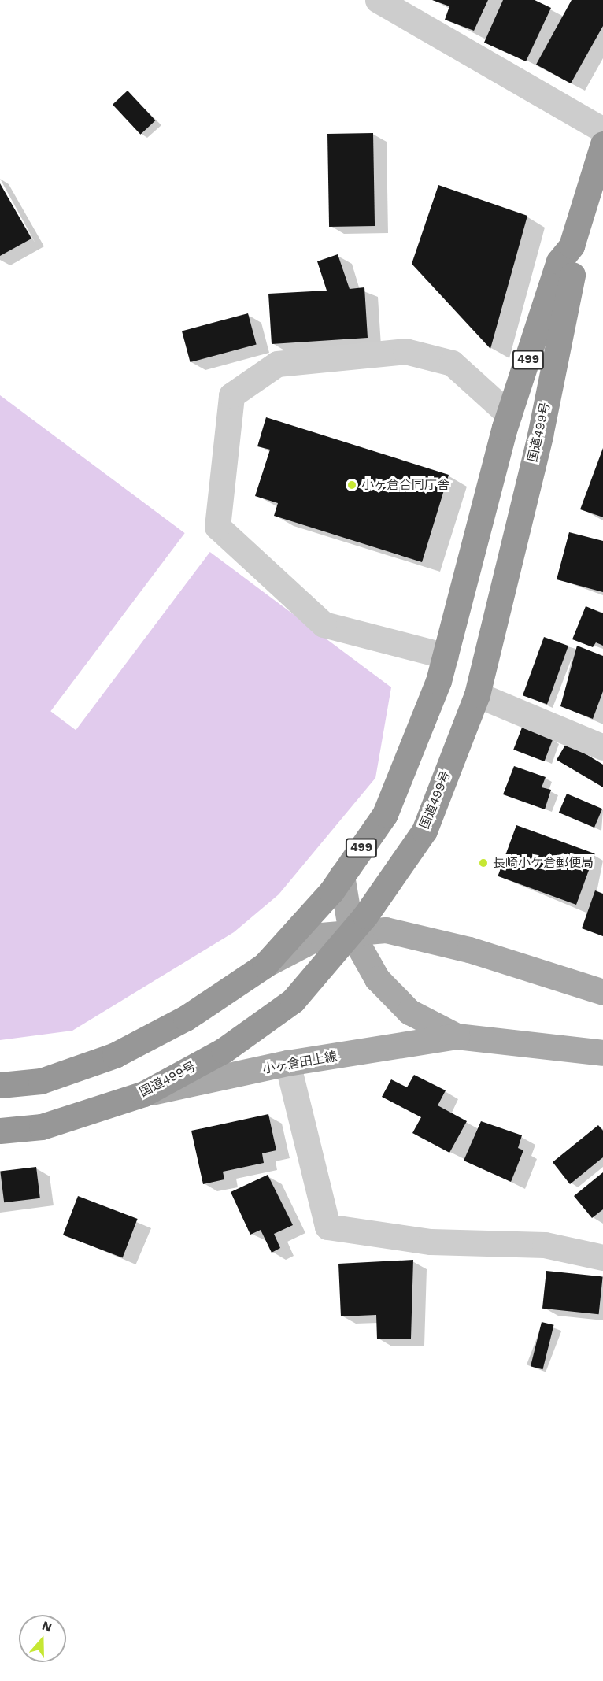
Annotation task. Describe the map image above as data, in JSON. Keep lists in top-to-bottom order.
{
  "streets": {
    "highway": ["499", "国道499号"],
    "main road": ["小ヶ倉田上線"]
  },
  "crossings": [
    ["国道499号", "小ヶ倉田上線"]
  ],
  "places": ["小ヶ倉合同庁舎", "長崎小ケ倉郵便局"],
  "north": "top"
}
